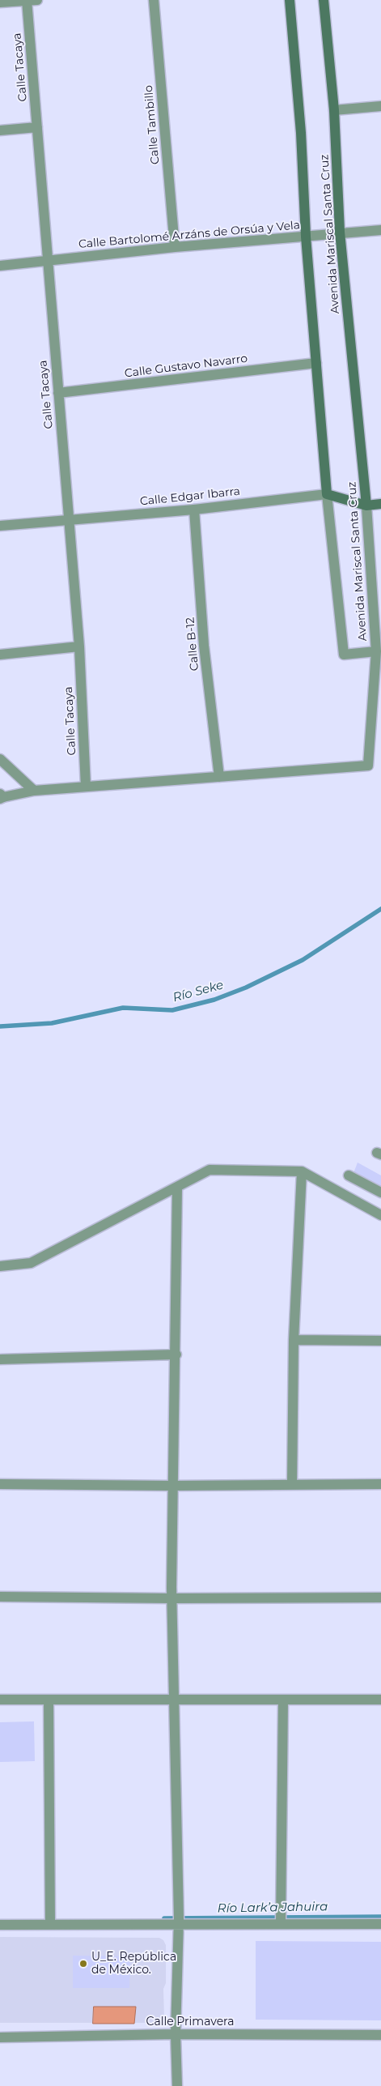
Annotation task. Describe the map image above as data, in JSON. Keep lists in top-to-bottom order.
{
  "streets": {
    "main road": ["Avenida Mariscal Santa Cruz", "Calle Edgar Ibarra"],
    "street": [
      "Calle Tacaya",
      "Calle Tambillo",
      "Calle Bartolomé Arzáns de Orsúa y Vela",
      "Calle Gustavo Navarro",
      "Calle B-12",
      "Calle Primavera"
    ]
  },
  "crossings": [
    ["Calle Tacaya", "Calle Bartolomé Arzáns de Orsúa y Vela"],
    ["Calle Tacaya", "Calle Gustavo Navarro"],
    ["Calle Tacaya", "Calle Edgar Ibarra"],
    ["Calle Tambillo", "Calle Bartolomé Arzáns de Orsúa y Vela"],
    ["Avenida Mariscal Santa Cruz", "Calle Bartolomé Arzáns de Orsúa y Vela"],
    ["Avenida Mariscal Santa Cruz", "Calle Gustavo Navarro"],
    ["Avenida Mariscal Santa Cruz", "Calle Edgar Ibarra"],
    ["Calle Edgar Ibarra", "Calle B-12"]
  ],
  "water": ["Río Seke", "Río Lark’a Jahuira"],
  "places": ["U_E. República de México."]
}
